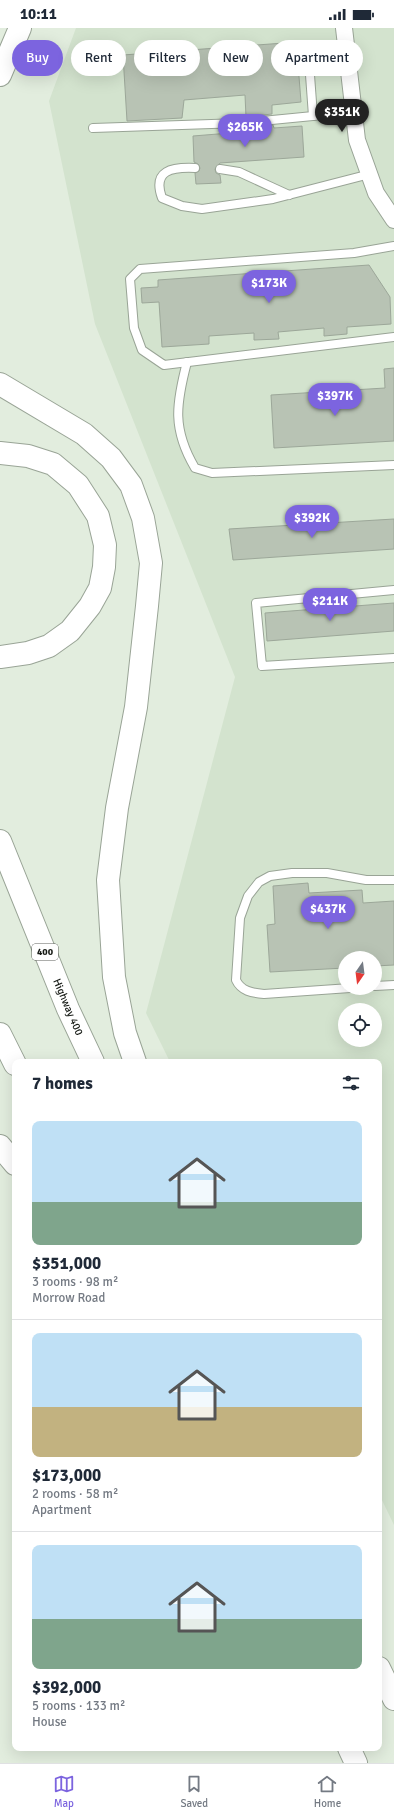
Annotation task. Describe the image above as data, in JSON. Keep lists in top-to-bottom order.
{
  "streets": {
    "main road": ["400", "Highway 400"]
  },
  "north": "bottom",
  "page": {
    "status": "10:11",
    "chip": [
      "Buy",
      "Rent",
      "Filters",
      "New",
      "Apartment"
    ],
    "price": [
      "$351K",
      "$265K",
      "$173K",
      "$397K",
      "$392K",
      "$211K",
      "$437K"
    ],
    "heading": "7 homes",
    "list": [
      {
        "name": "$351,000",
        "note": "3 rooms · 98 m² · Morrow Road"
      },
      {
        "name": "$173,000",
        "note": "2 rooms · 58 m² · Apartment"
      },
      {
        "name": "$392,000",
        "note": "5 rooms · 133 m² · House"
      }
    ],
    "tabs": ["Map", "Saved", "Home"]
  }
}
